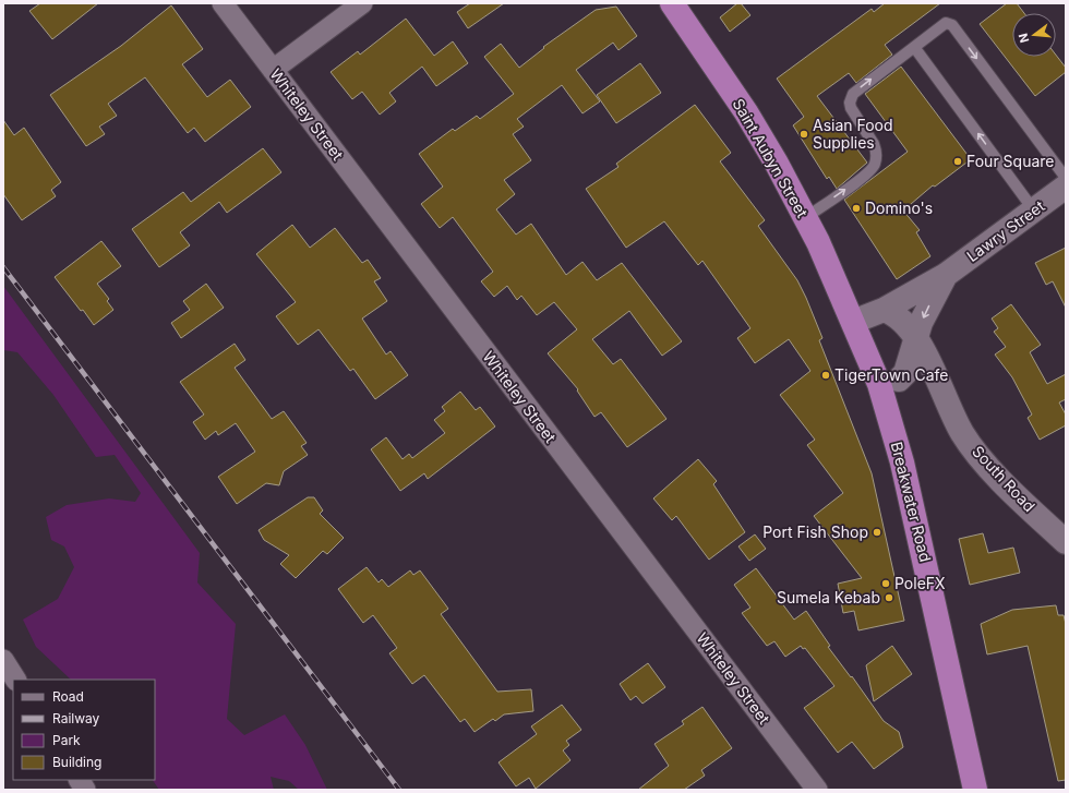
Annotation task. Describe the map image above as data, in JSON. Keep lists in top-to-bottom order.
{
  "streets": {
    "highway": ["Saint Aubyn Street", "Breakwater Road"],
    "street": ["Whiteley Street", "Lawry Street", "South Road"]
  },
  "crossings": [
    ["Saint Aubyn Street", "Lawry Street"],
    ["Saint Aubyn Street", "Breakwater Road"],
    ["Lawry Street", "South Road"],
    ["Lawry Street", "Breakwater Road"],
    ["South Road", "Breakwater Road"]
  ],
  "places": [
    "Asian Food Supplies",
    "Four Square",
    "Domino's",
    "TigerTown Cafe",
    "Port Fish Shop",
    "PoleFX",
    "Sumela Kebab"
  ],
  "legend": [
    "Road",
    "Railway",
    "Park",
    "Building"
  ],
  "north": "left"
}
